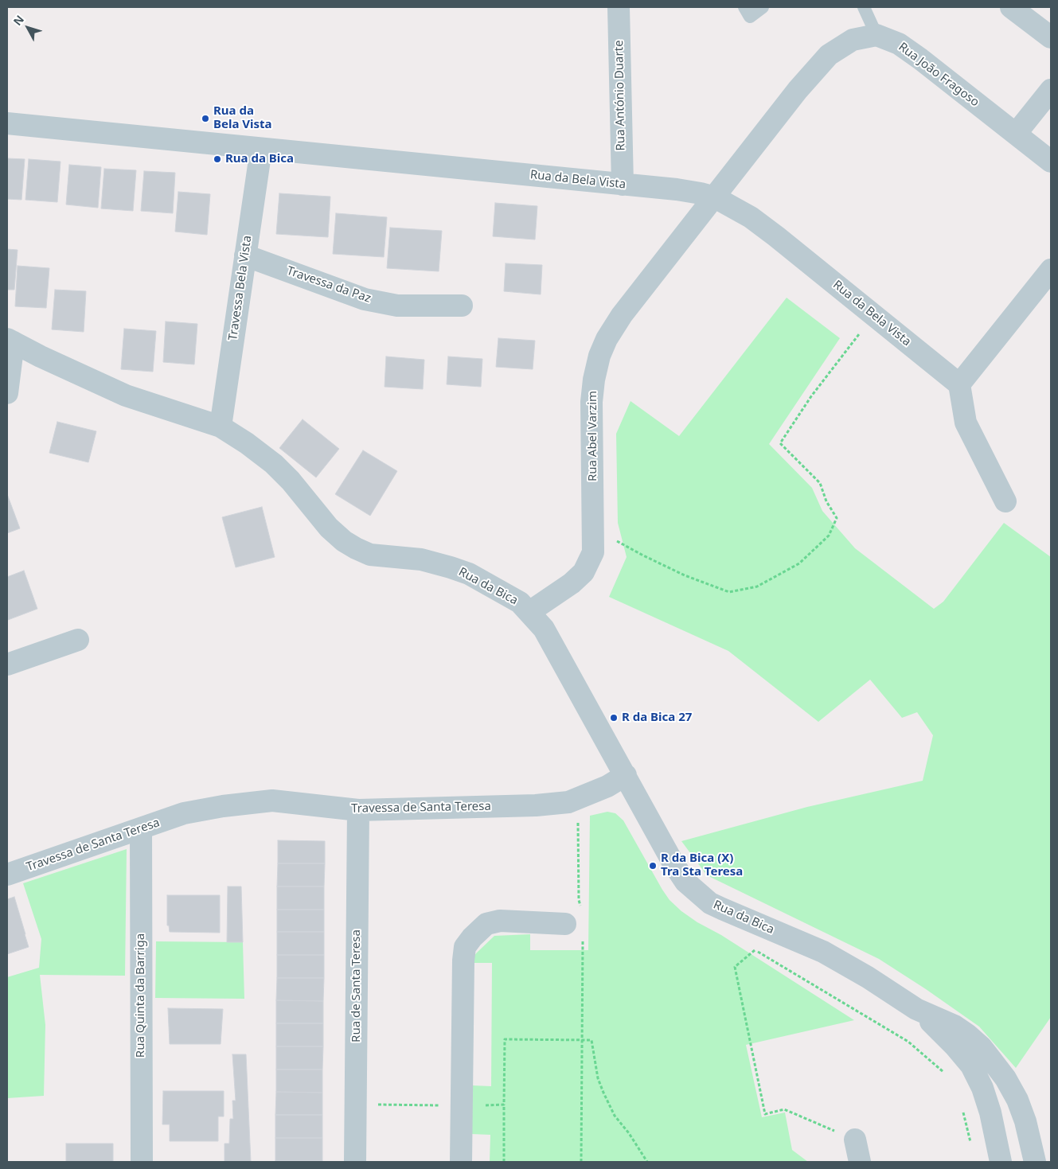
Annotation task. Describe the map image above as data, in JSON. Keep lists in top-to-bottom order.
{
  "streets": {
    "street": [
      "Rua João Fragoso",
      "Rua António Duarte",
      "Rua da Bela Vista",
      "Travessa da Paz",
      "Travessa Bela Vista",
      "Rua Abel Varzim",
      "Rua da Bica",
      "Travessa de Santa Teresa",
      "Rua de Santa Teresa",
      "Rua Quinta da Barriga"
    ]
  },
  "crossings": [
    ["Rua António Duarte", "Rua da Bela Vista"],
    ["Rua da Bela Vista", "Travessa Bela Vista"],
    ["Rua da Bela Vista", "Rua Abel Varzim"],
    ["Travessa da Paz", "Travessa Bela Vista"],
    ["Travessa Bela Vista", "Rua da Bica"],
    ["Rua Abel Varzim", "Rua da Bica"],
    ["Rua da Bica", "Travessa de Santa Teresa"],
    ["Travessa de Santa Teresa", "Rua de Santa Teresa"],
    ["Travessa de Santa Teresa", "Rua Quinta da Barriga"]
  ],
  "places": [
    "Rua da Bela Vista",
    "Rua da Bica",
    "R da Bica 27",
    "R da Bica (X) Tra Sta Teresa"
  ],
  "north": "top left"
}
